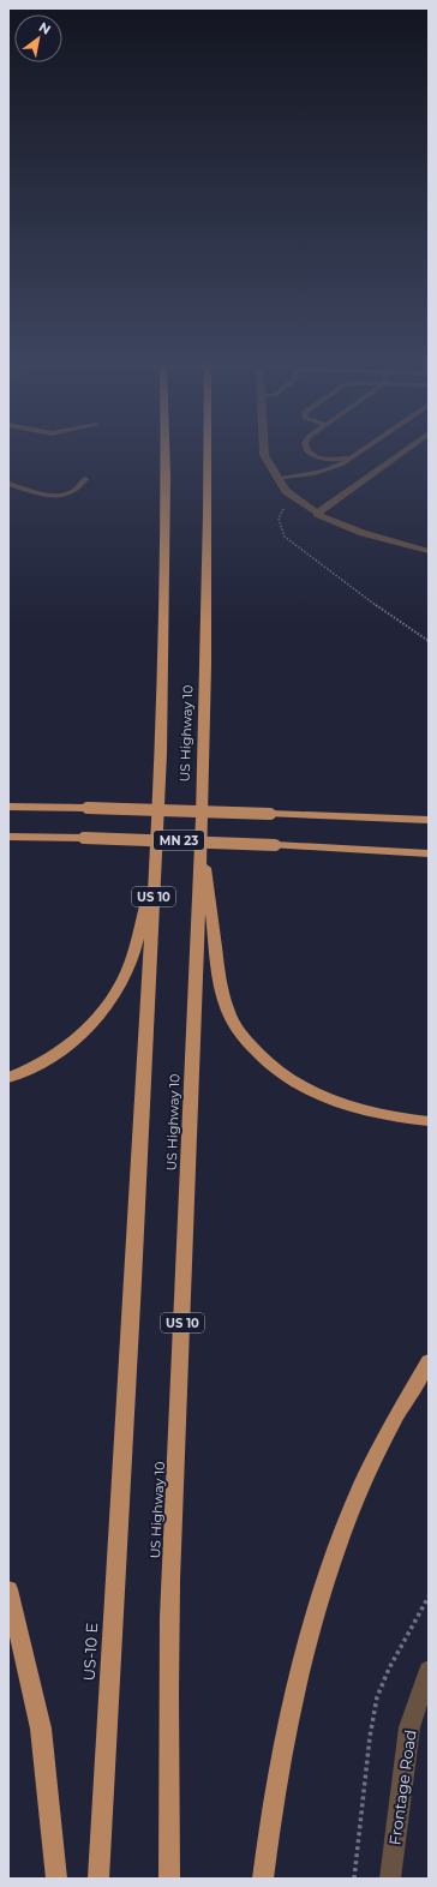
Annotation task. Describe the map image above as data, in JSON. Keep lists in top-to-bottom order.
{
  "streets": {
    "highway": [
      "US Highway 10",
      "MN 23",
      "US 10",
      "US-10 E"
    ],
    "street": ["Frontage Road"]
  },
  "crossings": [
    ["US Highway 10", "US-10 E"]
  ],
  "north": "top right"
}
